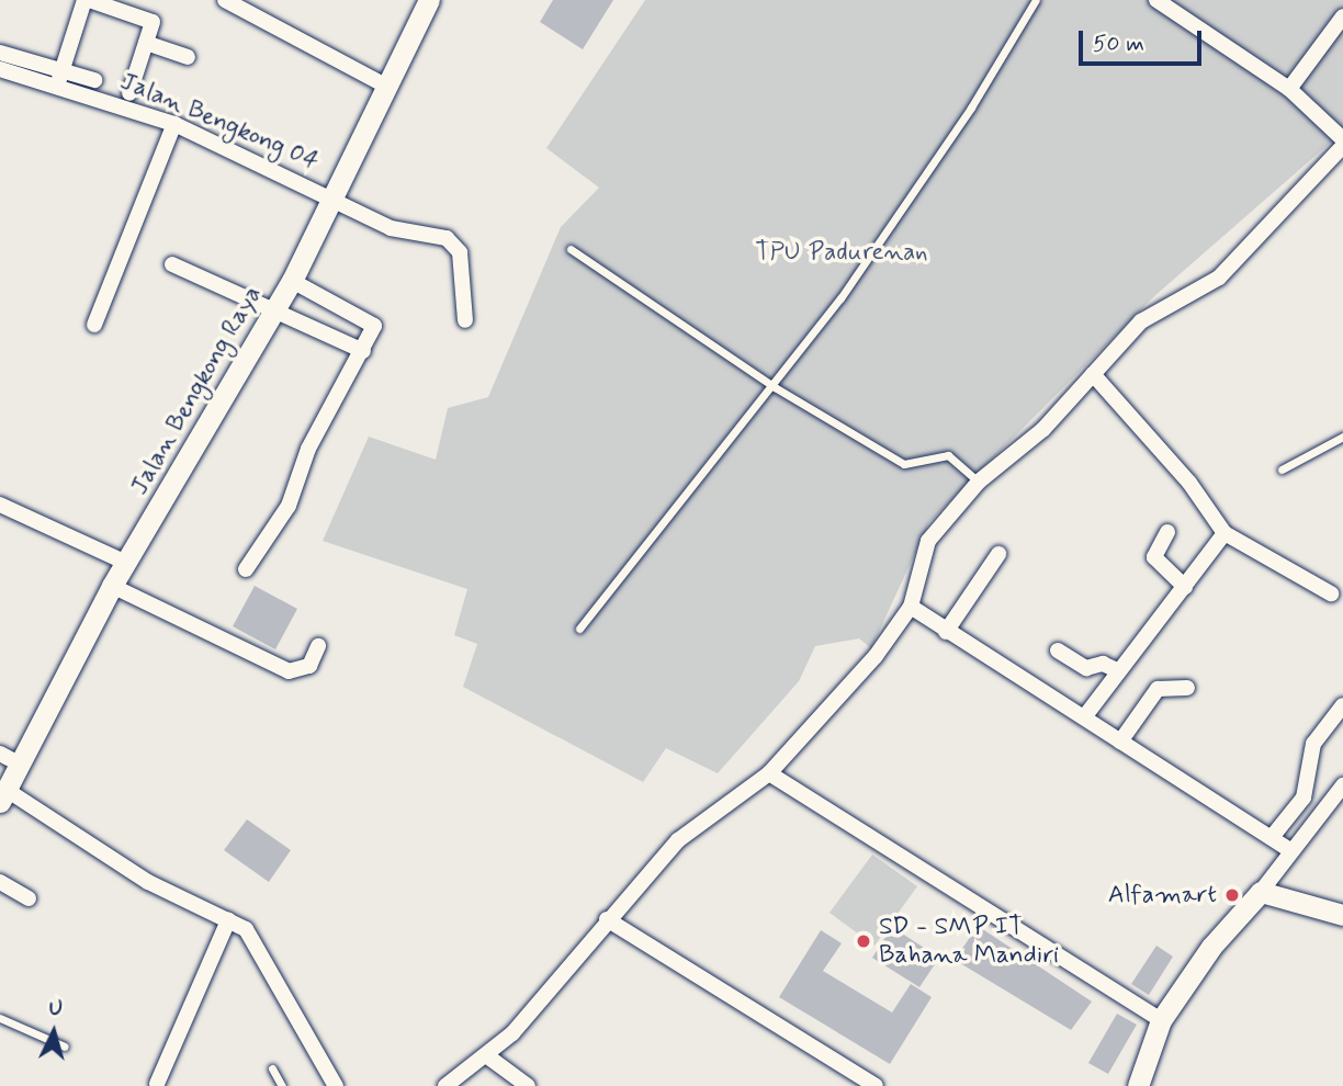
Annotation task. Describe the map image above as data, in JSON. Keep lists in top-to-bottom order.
{
  "streets": {
    "street": ["Jalan Bengkong 04", "Jalan Bengkong Raya"]
  },
  "crossings": [
    ["Jalan Bengkong 04", "Jalan Bengkong Raya"]
  ],
  "parks": ["TPU Padurenan"],
  "places": ["Alfamart", "SD - SMP IT Bahana Mandiri"],
  "scale_bar": "50 m",
  "north": "top"
}
